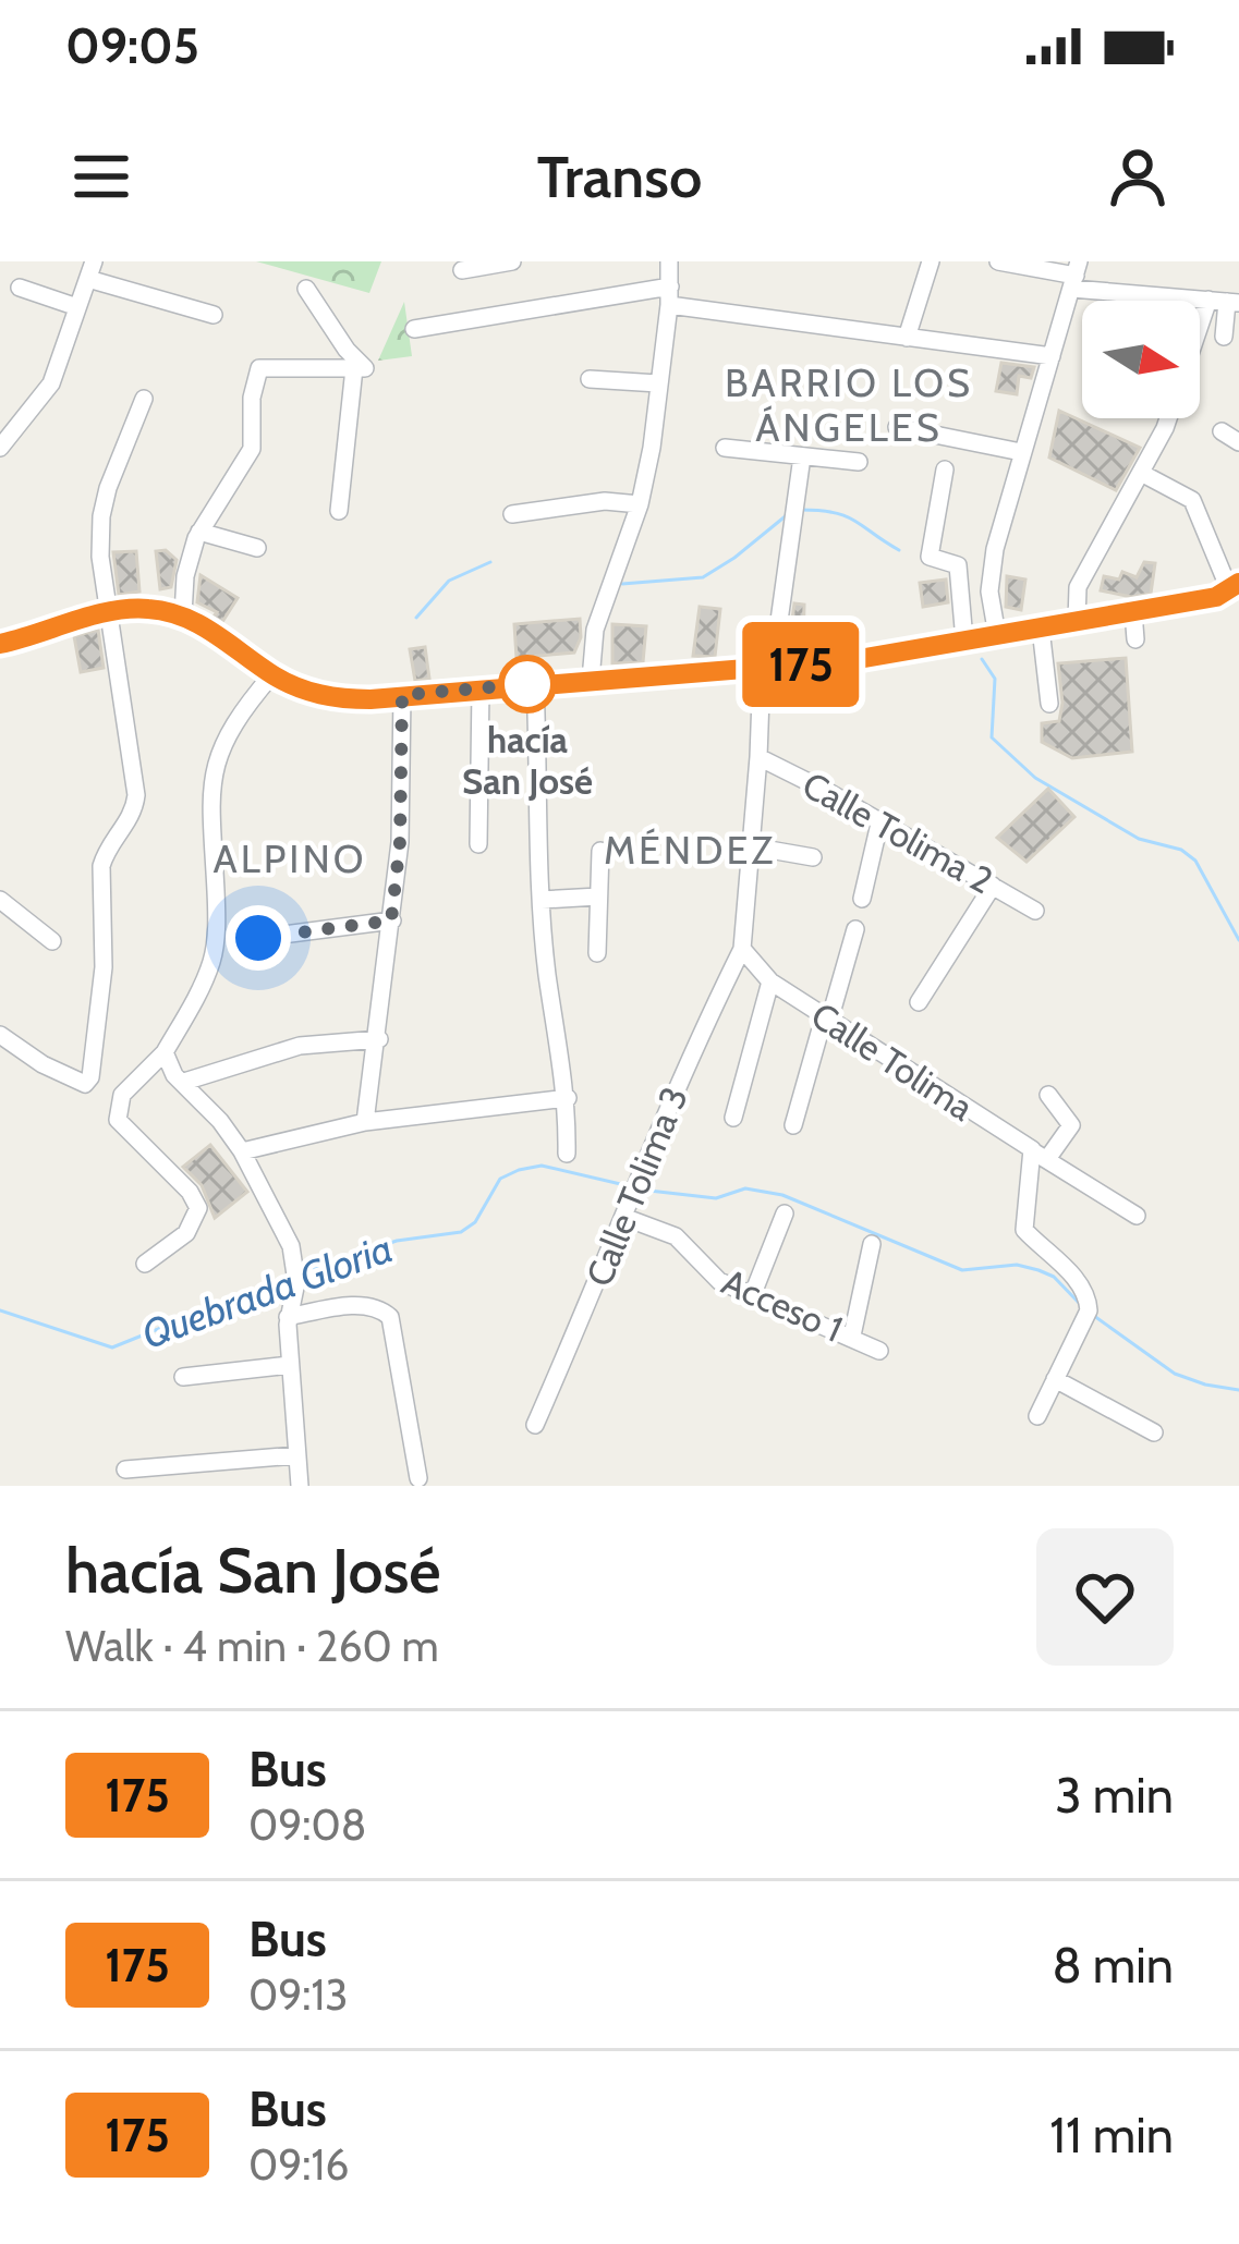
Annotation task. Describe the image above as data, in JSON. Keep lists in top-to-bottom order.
{
  "streets": {
    "street": [
      "Calle Tolima 2",
      "Calle Tolima",
      "Calle Tolima 3",
      "Acceso 1"
    ]
  },
  "crossings": [
    ["Calle Tolima", "Calle Tolima 3"],
    ["Calle Tolima 3", "Acceso 1"]
  ],
  "districts": ["BARRIO LOS ÁNGELES", "MÉNDEZ", "ALPINO"],
  "water": ["Quebrada Gloria"],
  "places": ["hacía San José"],
  "lines": ["bus line 175"],
  "north": "right",
  "page": {
    "status": "09:05",
    "header": "Transo",
    "on_map": "175",
    "heading": ["hacía San José", "Walk · 4 min · 260 m"],
    "list": [
      {
        "mark": "175",
        "name": "Bus",
        "note": "09:08",
        "value": "3 min"
      },
      {
        "mark": "175",
        "name": "Bus",
        "note": "09:13",
        "value": "8 min"
      },
      {
        "mark": "175",
        "name": "Bus",
        "note": "09:16",
        "value": "11 min"
      }
    ]
  }
}
